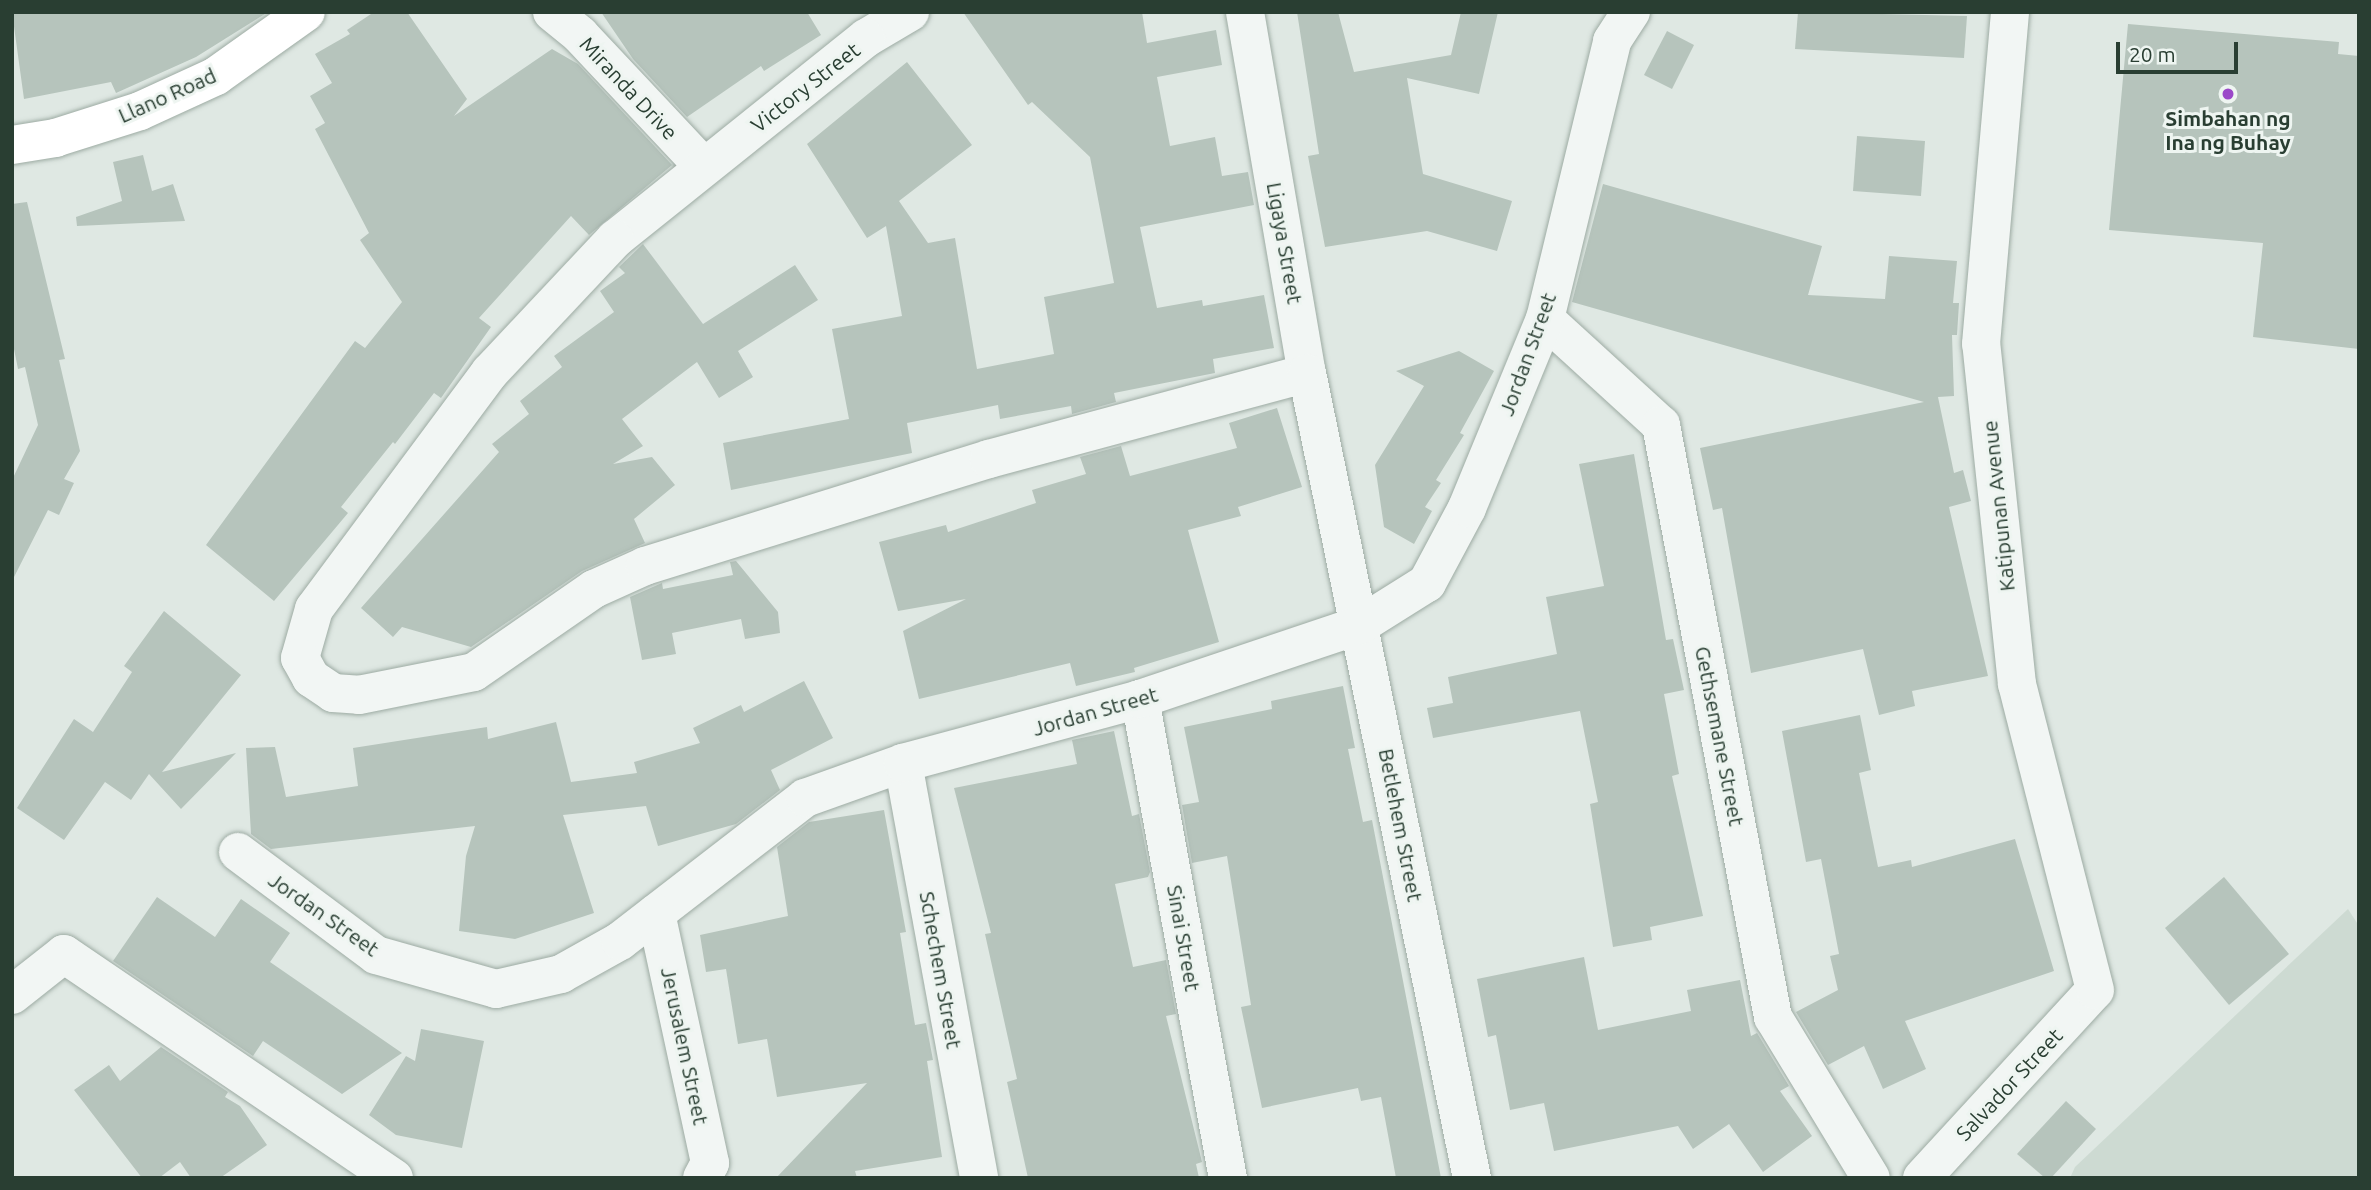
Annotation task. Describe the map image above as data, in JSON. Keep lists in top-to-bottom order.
{
  "streets": {
    "main road": ["Llano Road"],
    "street": [
      "Victory Street",
      "Miranda Drive",
      "Ligaya Street",
      "Jordan Street",
      "Katipunan Avenue",
      "Gethsemane Street",
      "Betlehem Street",
      "Sinai Street",
      "Schechem Street",
      "Jerusalem Street",
      "Salvador Street"
    ]
  },
  "crossings": [
    ["Victory Street", "Miranda Drive"],
    ["Victory Street", "Ligaya Street"],
    ["Ligaya Street", "Betlehem Street"],
    ["Jordan Street", "Gethsemane Street"],
    ["Jordan Street", "Betlehem Street"],
    ["Jordan Street", "Sinai Street"],
    ["Jordan Street", "Schechem Street"],
    ["Jordan Street", "Jerusalem Street"],
    ["Katipunan Avenue", "Salvador Street"]
  ],
  "places": ["Simbahan ng Ina ng Buhay"],
  "scale_bar": "20 m"
}
